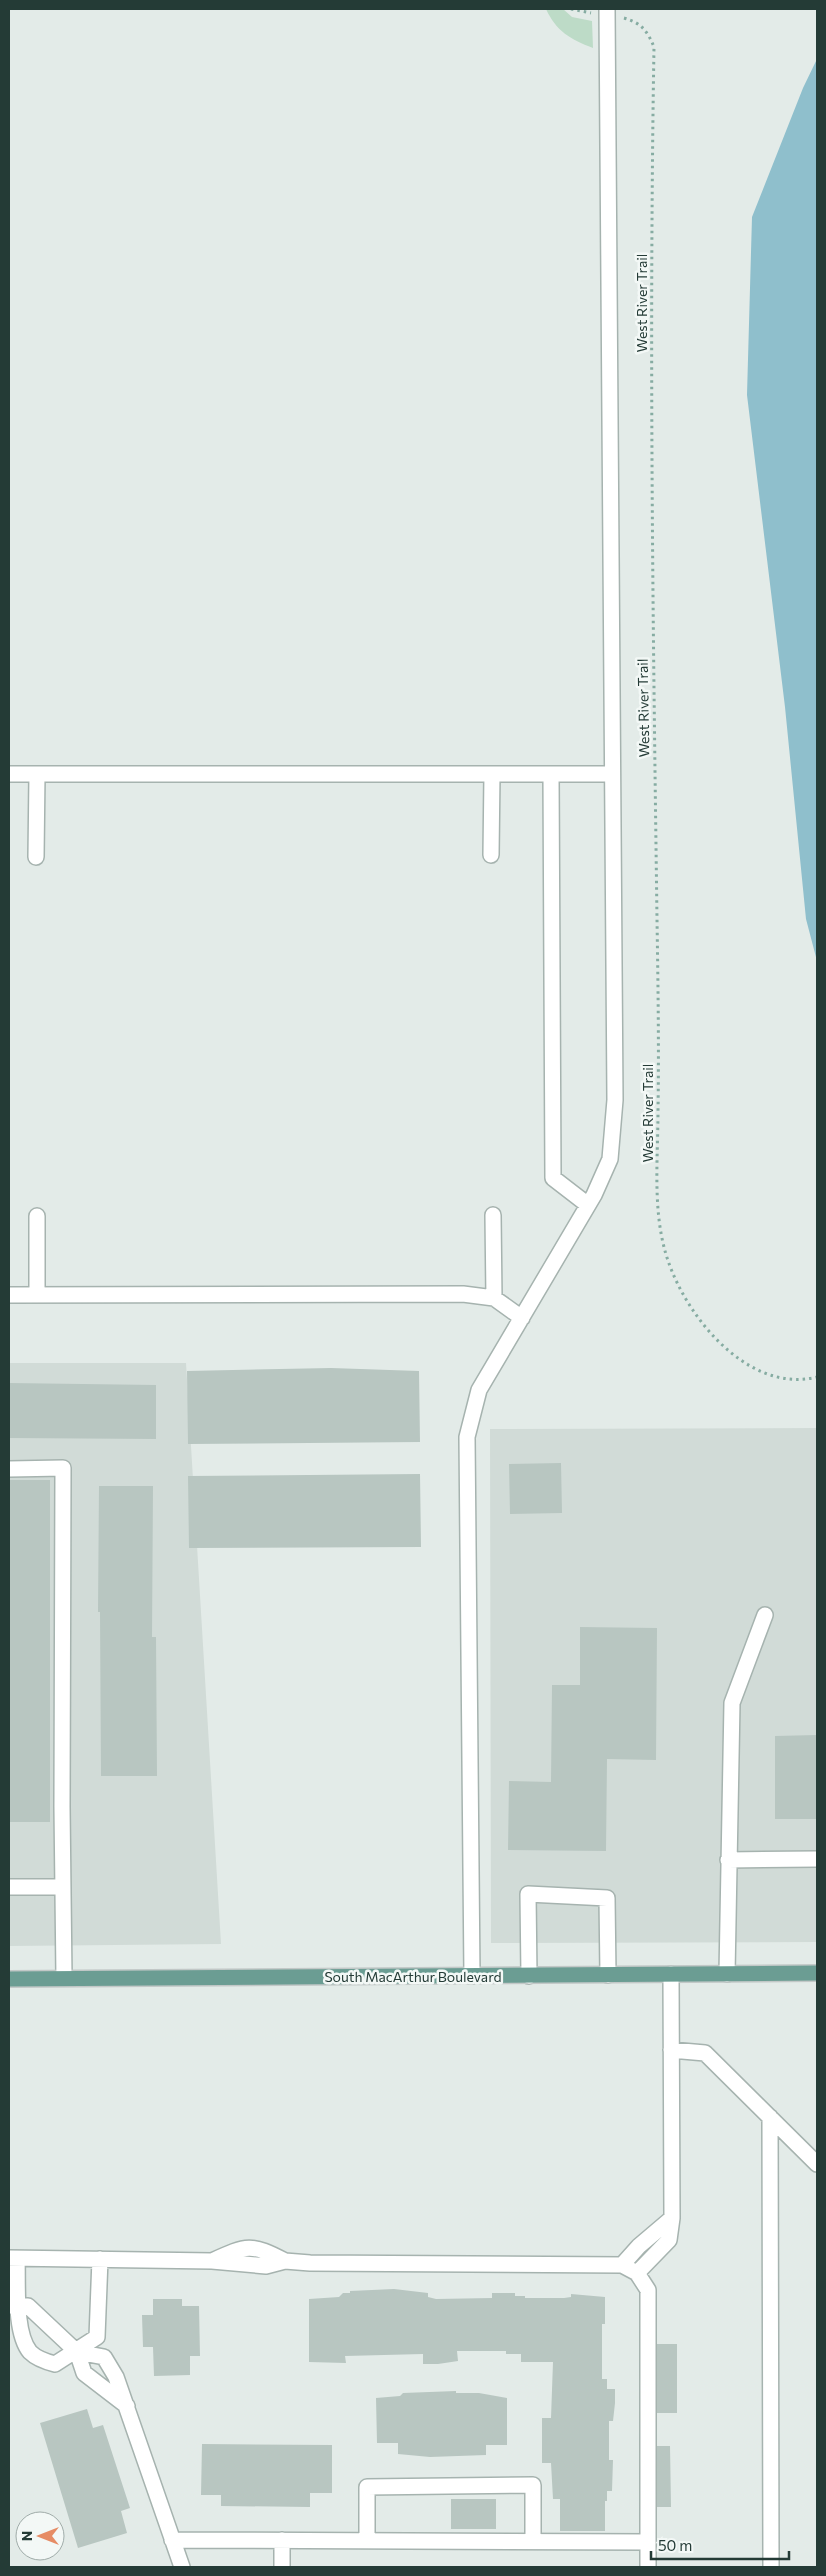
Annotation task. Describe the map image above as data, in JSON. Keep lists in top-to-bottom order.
{
  "streets": {
    "main road": ["South MacArthur Boulevard"],
    "path": ["West River Trail"]
  },
  "scale_bar": "50 m",
  "north": "left"
}
